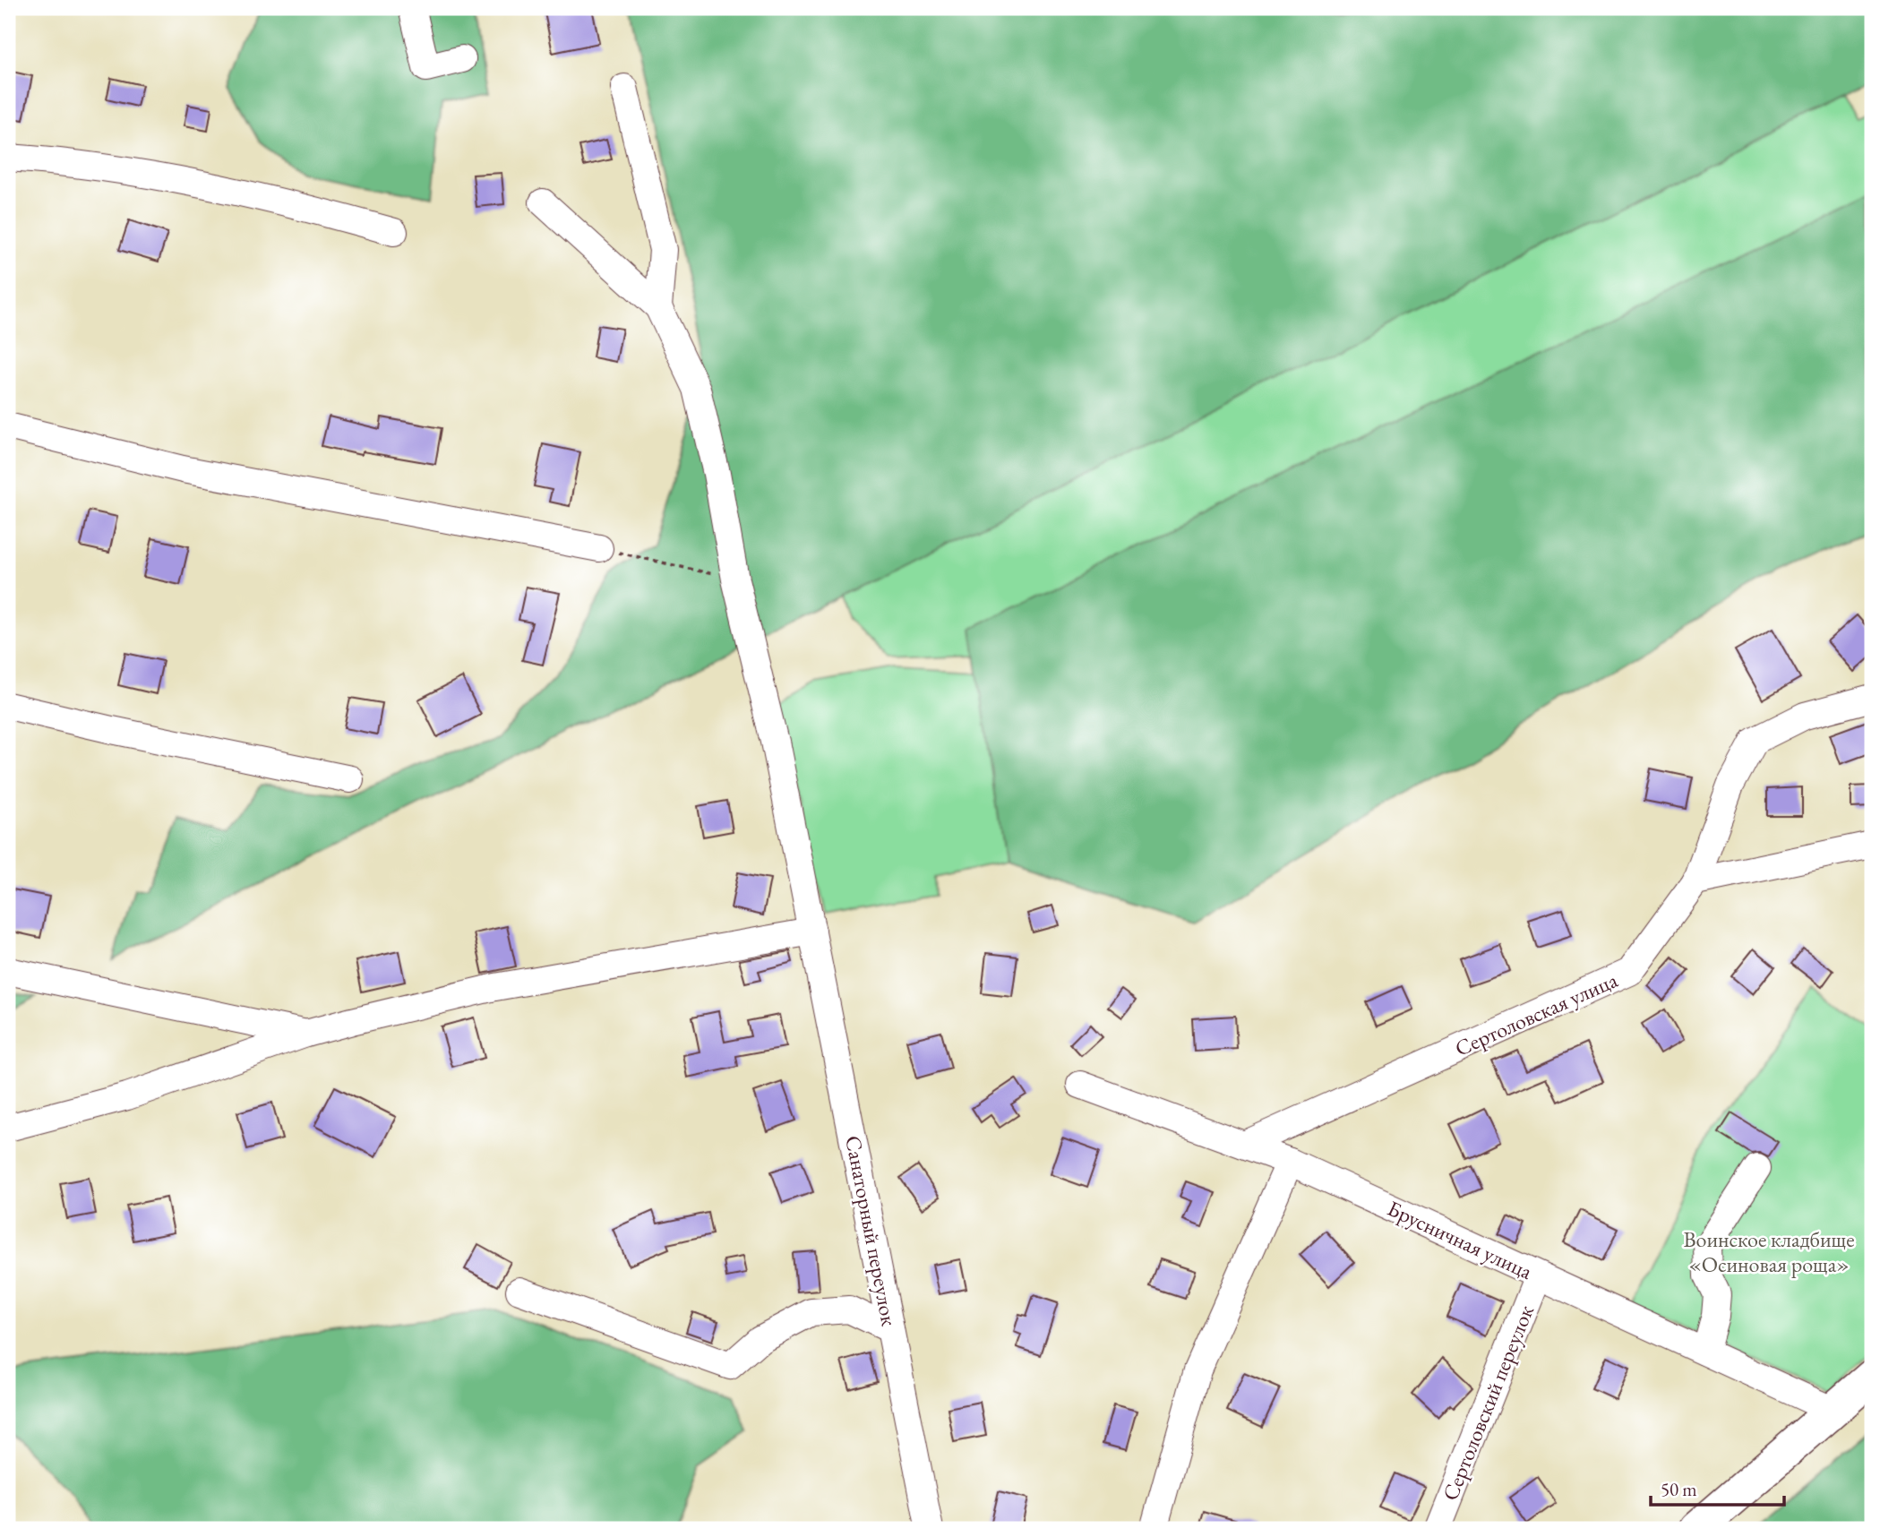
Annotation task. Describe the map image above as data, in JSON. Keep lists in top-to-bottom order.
{
  "streets": {
    "street": [
      "Сертоловская улица",
      "Санаторный переулок",
      "Брусничная улица",
      "Сертоловский переулок"
    ]
  },
  "crossings": [
    ["Сертоловская улица", "Брусничная улица"],
    ["Брусничная улица", "Сертоловский переулок"]
  ],
  "parks": ["Воинское кладбище «Осиновая роща»"],
  "scale_bar": "50 m"
}
